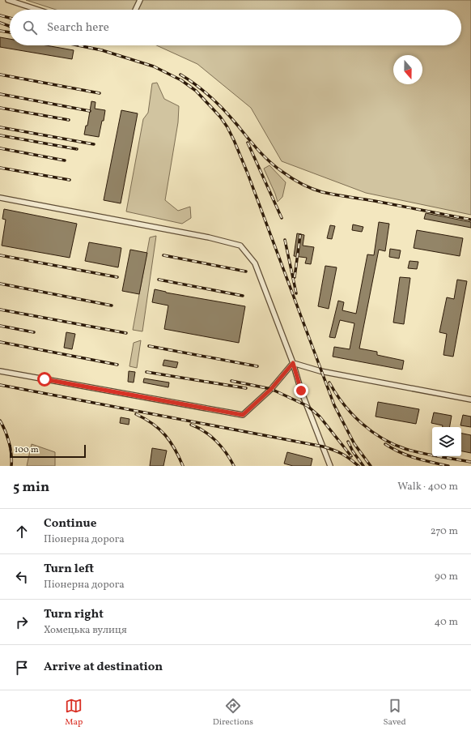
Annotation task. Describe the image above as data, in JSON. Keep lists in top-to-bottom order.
{
  "scale_bar": "100 m",
  "north": "bottom",
  "page": {
    "search": "Search here",
    "scale": "100 m",
    "heading": ["5 min", "Walk · 400 m"],
    "list": [
      ["Continue", "Піонерна дорога", "270 m"],
      ["Turn left", "Піонерна дорога", "90 m"],
      ["Turn right", "Хомецька вулиця", "40 m"],
      "Arrive at destination"
    ],
    "nav": ["Map", "Directions", "Saved"]
  }
}
